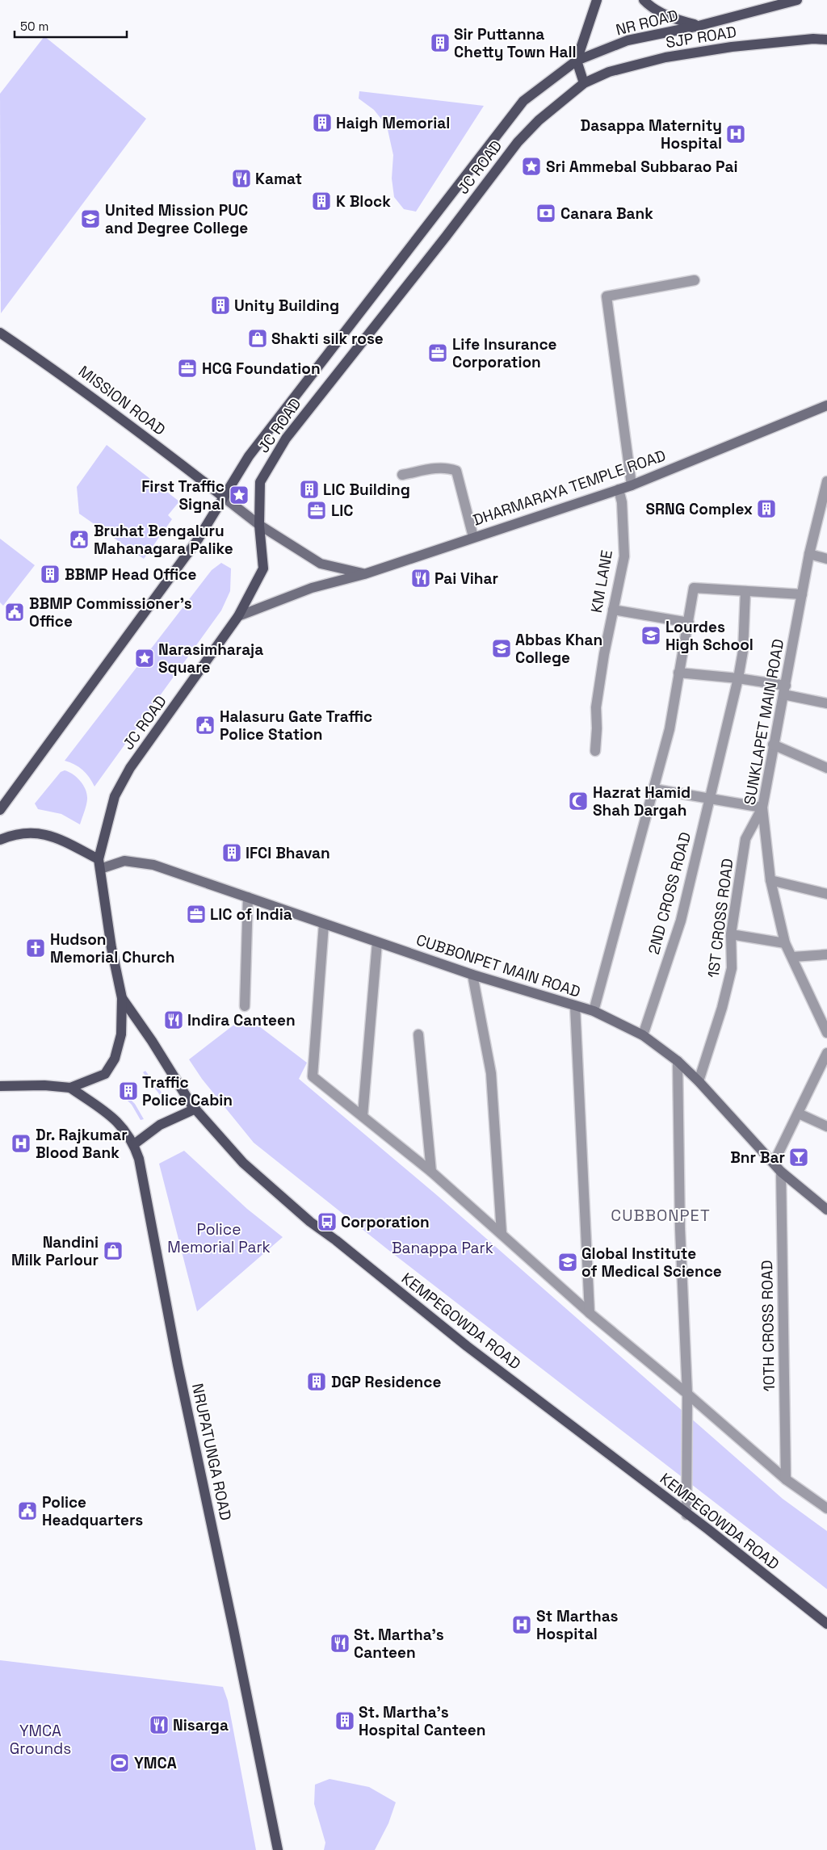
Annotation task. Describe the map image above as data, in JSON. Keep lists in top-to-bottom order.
{
  "streets": {
    "main road": [
      "NR ROAD",
      "SJP ROAD",
      "JC ROAD",
      "MISSION ROAD",
      "KEMPEGOWDA ROAD",
      "NRUPATUNGA ROAD"
    ],
    "street": [
      "DHARMARAYA TEMPLE ROAD",
      "KM LANE",
      "SUNKLAPET MAIN ROAD",
      "2ND CROSS ROAD",
      "1ST CROSS ROAD",
      "CUBBONPET MAIN ROAD",
      "10TH CROSS ROAD"
    ]
  },
  "crossings": [
    ["NR ROAD", "JC ROAD"],
    ["SJP ROAD", "JC ROAD"],
    ["JC ROAD", "MISSION ROAD"],
    ["JC ROAD", "DHARMARAYA TEMPLE ROAD"],
    ["JC ROAD", "CUBBONPET MAIN ROAD"],
    ["DHARMARAYA TEMPLE ROAD", "KM LANE"],
    ["SUNKLAPET MAIN ROAD", "1ST CROSS ROAD"],
    ["2ND CROSS ROAD", "CUBBONPET MAIN ROAD"],
    ["1ST CROSS ROAD", "CUBBONPET MAIN ROAD"],
    ["CUBBONPET MAIN ROAD", "10TH CROSS ROAD"]
  ],
  "districts": ["CUBBONPET"],
  "parks": ["Police Memorial Park", "Banappa Park", "YMCA Grounds"],
  "places": {
    "building": [
      "Sir Puttanna Chetty Town Hall",
      "Haigh Memorial",
      "K Block",
      "Unity Building",
      "LIC Building",
      "SRNG Complex",
      "BBMP Head Office",
      "IFCI Bhavan",
      "Traffic Police Cabin",
      "DGP Residence",
      "St. Martha's Hospital Canteen"
    ],
    "hospital": ["Dasappa Maternity Hospital", "Dr. Rajkumar Blood Bank", "St Marthas Hospital"],
    "place": ["Sri Ammebal Subbarao Pai", "First Traffic Signal", "Narasimharaja Square"],
    "restaurant": [
      "Kamat",
      "Pai Vihar",
      "Indira Canteen",
      "St. Martha's Canteen",
      "Nisarga"
    ],
    "bank": ["Canara Bank"],
    "school or university": [
      "United Mission PUC and Degree College",
      "Lourdes High School",
      "Abbas Khan College",
      "Global Institute of Medical Science"
    ],
    "shop": ["Shakti silk rose", "Nandini Milk Parlour"],
    "office": [
      "Life Insurance Corporation",
      "HCG Foundation",
      "LIC",
      "LIC of India"
    ],
    "public building": [
      "Bruhat Bengaluru Mahanagara Palike",
      "BBMP Commissioner's Office",
      "Halasuru Gate Traffic Police Station",
      "Police Headquarters"
    ],
    "mosque": ["Hazrat Hamid Shah Dargah"],
    "church": ["Hudson Memorial Church"],
    "bar": ["Bnr Bar"],
    "bus stop": ["Corporation"],
    "sports": ["YMCA"]
  },
  "scale_bar": "50 m"
}
